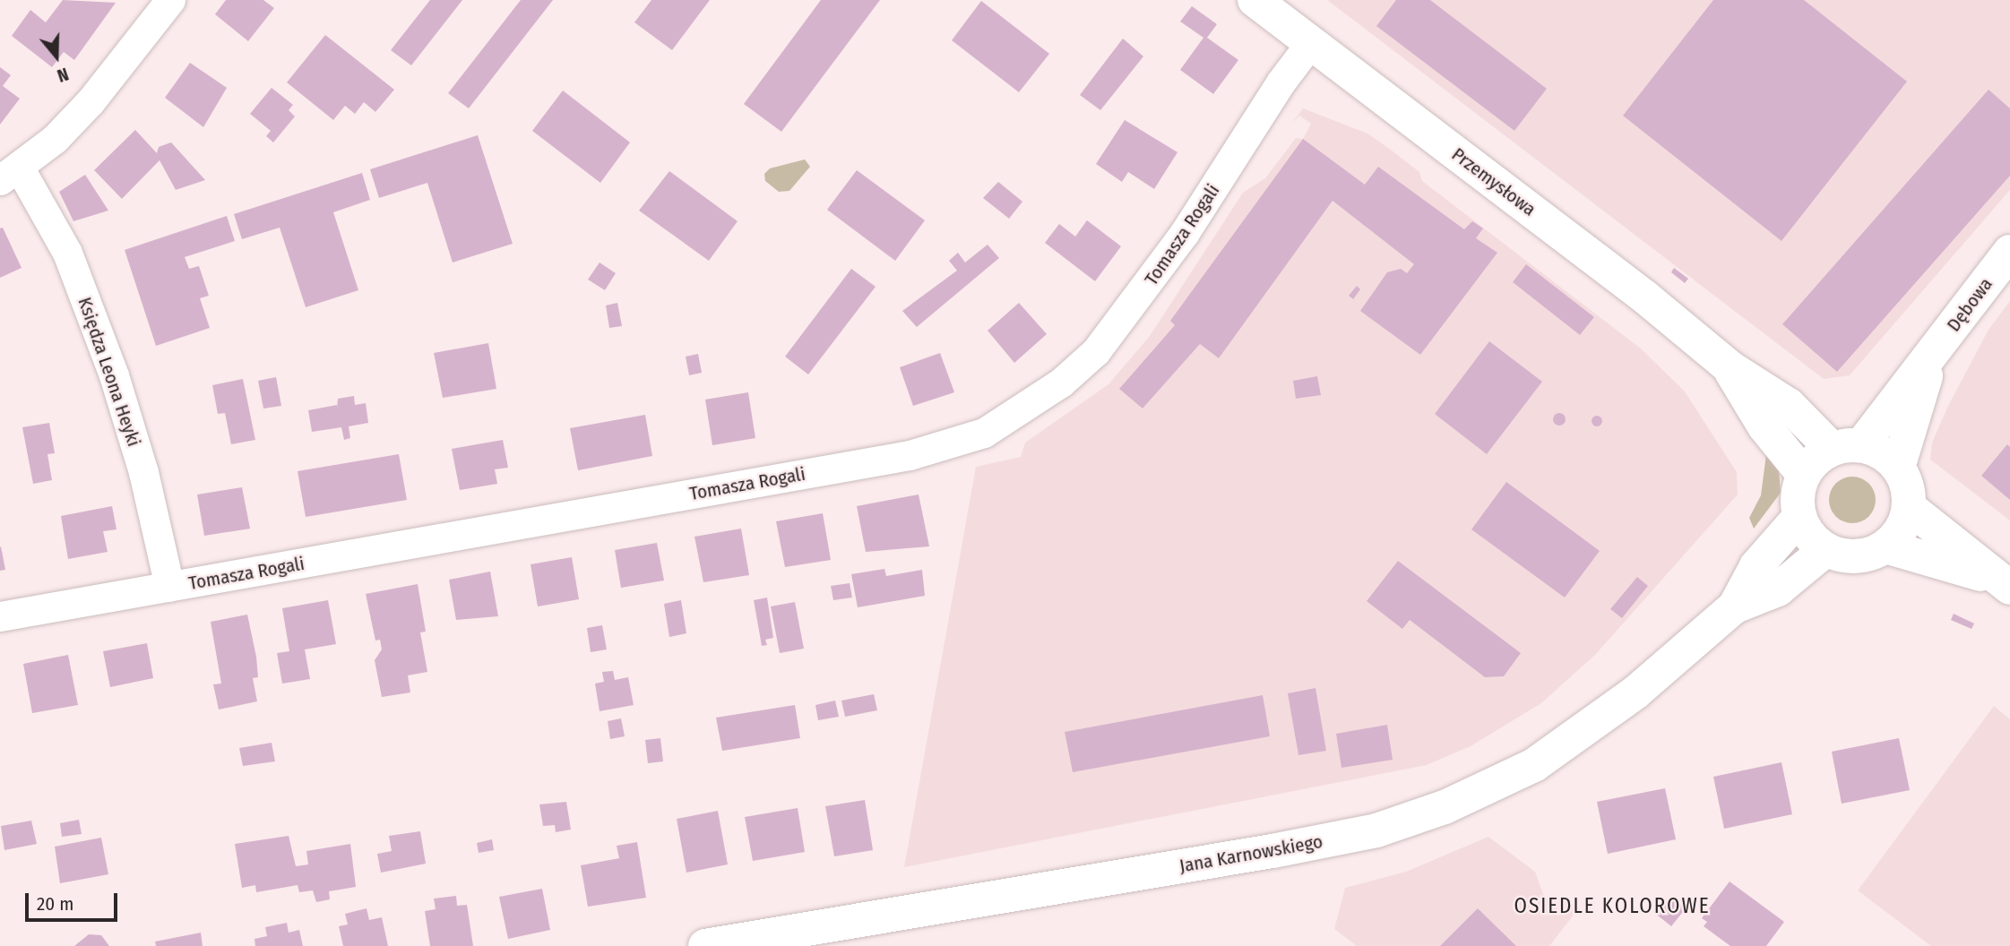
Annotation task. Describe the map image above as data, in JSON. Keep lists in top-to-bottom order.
{
  "streets": {
    "main road": ["Przemysłowa", "Dębowa", "Jana Karnowskiego"],
    "street": ["Tomasza Rogali", "Księdza Leona Heyki"]
  },
  "crossings": [
    ["Przemysłowa", "Tomasza Rogali"],
    ["Przemysłowa", "Dębowa"],
    ["Przemysłowa", "Jana Karnowskiego"],
    ["Tomasza Rogali", "Księdza Leona Heyki"],
    ["Dębowa", "Jana Karnowskiego"]
  ],
  "districts": ["OSIEDLE KOLOROWE"],
  "scale_bar": "20 m",
  "north": "bottom"
}
